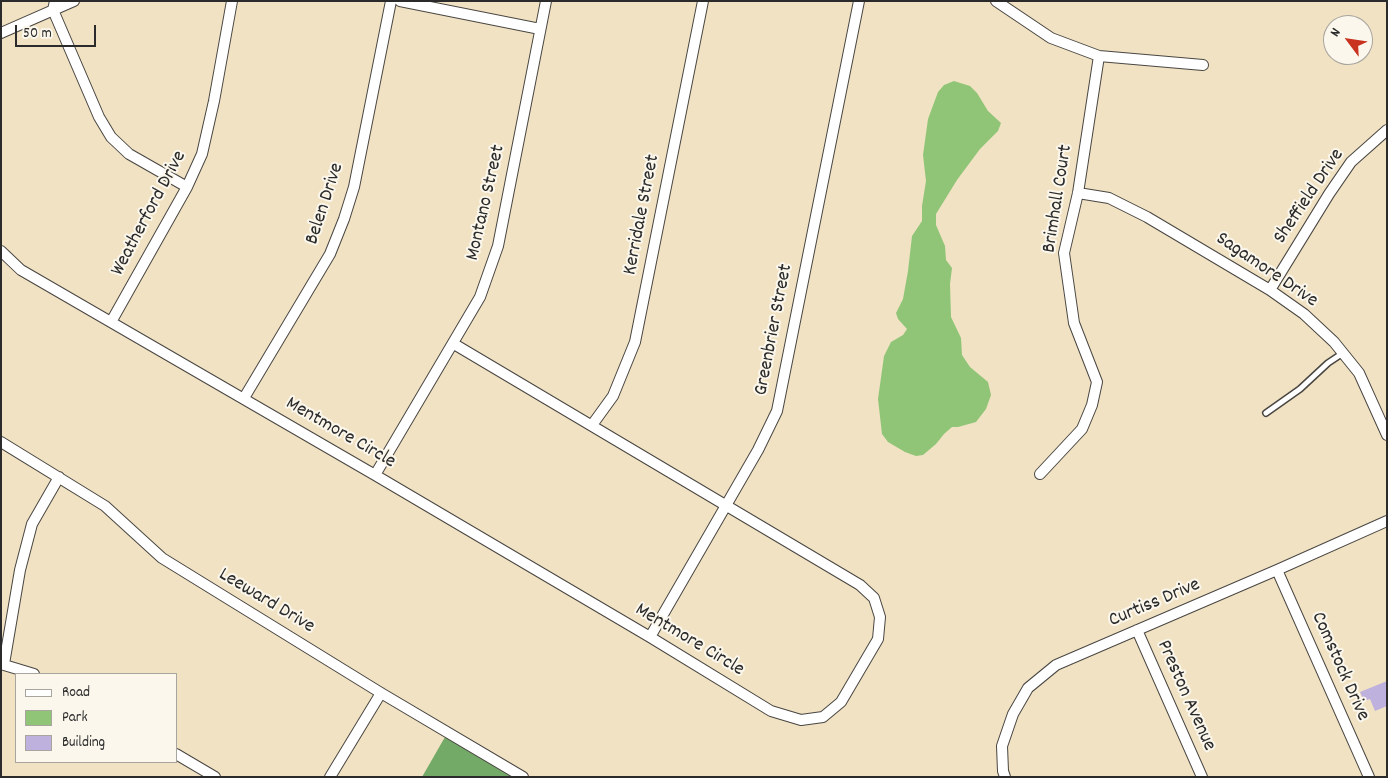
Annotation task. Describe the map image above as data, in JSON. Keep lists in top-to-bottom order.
{
  "streets": {
    "street": [
      "Sheffield Drive",
      "Brimhall Court",
      "Montano Street",
      "Belen Drive",
      "Weatherford Drive",
      "Kerridale Street",
      "Sagamore Drive",
      "Greenbrier Street",
      "Mentmore Circle",
      "Leeward Drive",
      "Curtiss Drive",
      "Comstock Drive",
      "Preston Avenue"
    ]
  },
  "crossings": [
    ["Sheffield Drive", "Sagamore Drive"],
    ["Brimhall Court", "Sagamore Drive"],
    ["Montano Street", "Mentmore Circle"],
    ["Belen Drive", "Mentmore Circle"],
    ["Weatherford Drive", "Mentmore Circle"],
    ["Kerridale Street", "Mentmore Circle"],
    ["Greenbrier Street", "Mentmore Circle"],
    ["Curtiss Drive", "Comstock Drive"],
    ["Curtiss Drive", "Preston Avenue"]
  ],
  "legend": ["Road", "Park", "Building"],
  "scale_bar": "50 m",
  "north": "top left"
}
